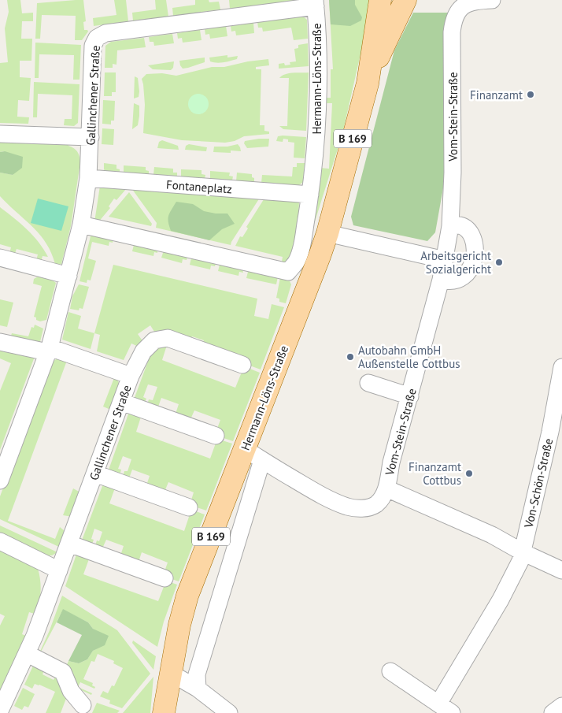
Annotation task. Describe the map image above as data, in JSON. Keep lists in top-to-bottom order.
{
  "streets": {
    "main road": ["Hermann-Löns-Straße", "B 169"],
    "street": [
      "Gallinchener Straße",
      "Vom-Stein-Straße",
      "Fontaneplatz",
      "Von-Schön-Straße"
    ]
  },
  "crossings": [
    ["Hermann-Löns-Straße", "Gallinchener Straße"],
    ["Hermann-Löns-Straße", "Vom-Stein-Straße"],
    ["Hermann-Löns-Straße", "Fontaneplatz"],
    ["Gallinchener Straße", "Fontaneplatz"],
    ["Vom-Stein-Straße", "Von-Schön-Straße"]
  ],
  "places": [
    "Finanzamt",
    "Arbeitsgericht Sozialgericht",
    "Autobahn GmbH Außenstelle Cottbus",
    "Finanzamt Cottbus"
  ]
}
